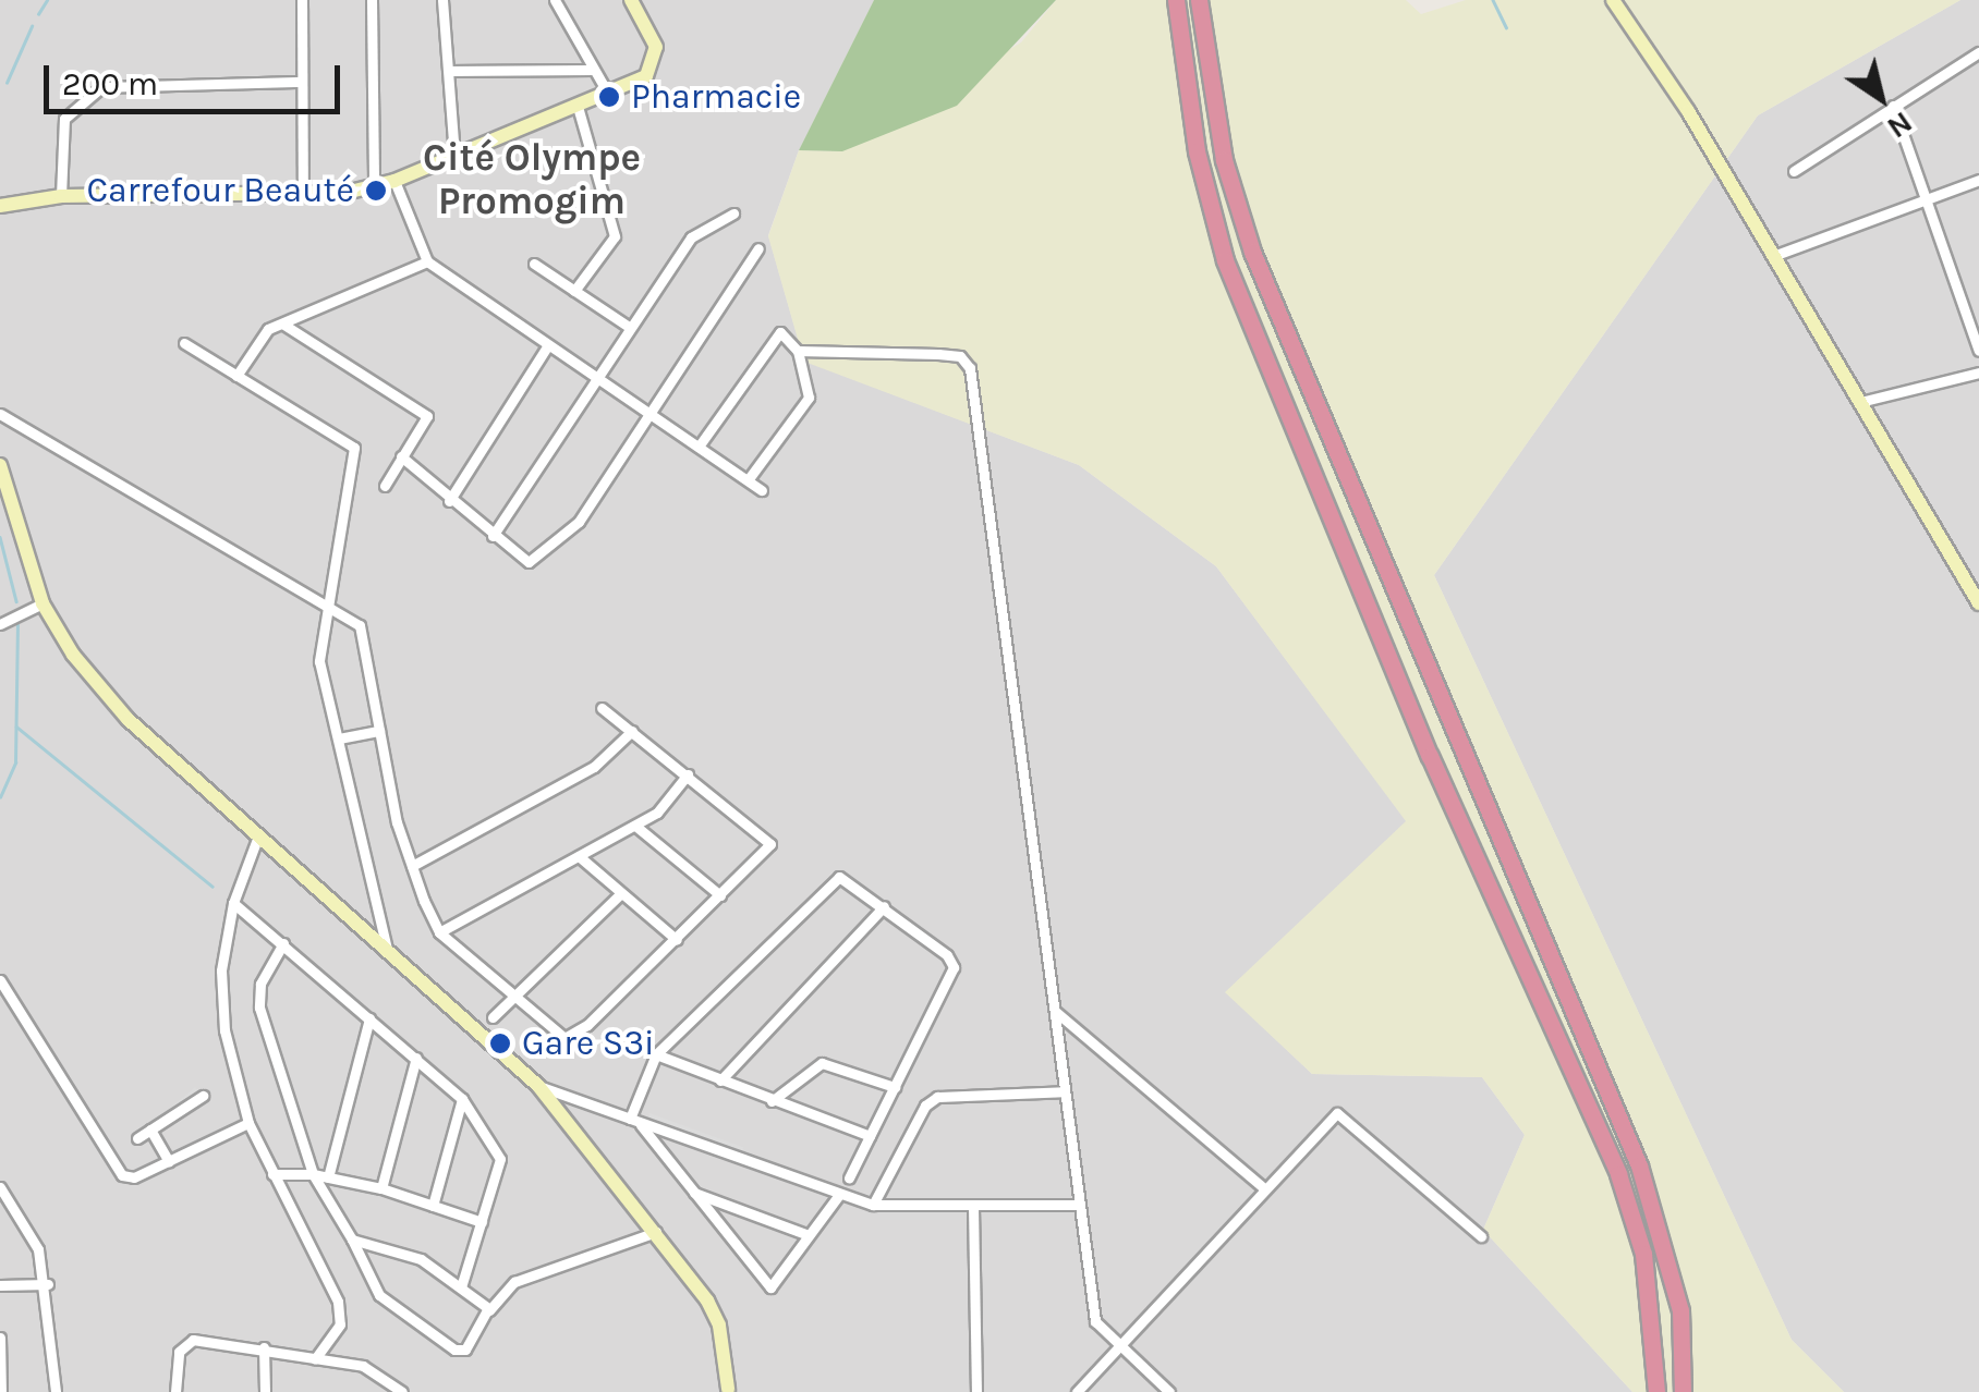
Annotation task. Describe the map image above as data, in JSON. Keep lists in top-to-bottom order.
{
  "districts": ["Cité Olympe Promogim"],
  "places": ["Pharmacie", "Carrefour Beauté", "Gare S3i"],
  "scale_bar": "200 m",
  "north": "bottom right"
}
